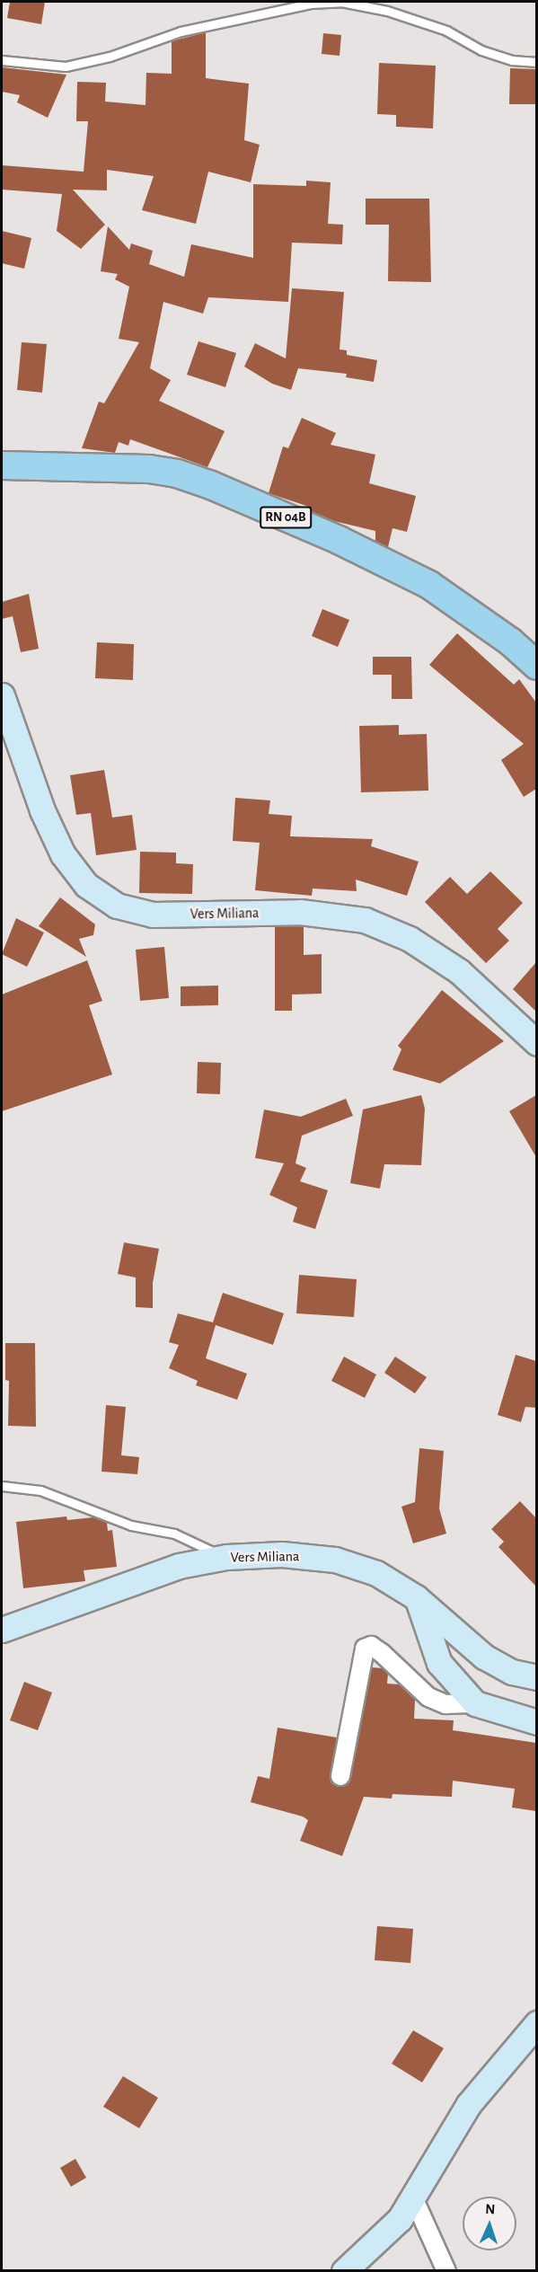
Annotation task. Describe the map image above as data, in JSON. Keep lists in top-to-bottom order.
{
  "streets": {
    "main road": ["RN 04B", "Vers Miliana"]
  },
  "north": "top"
}
